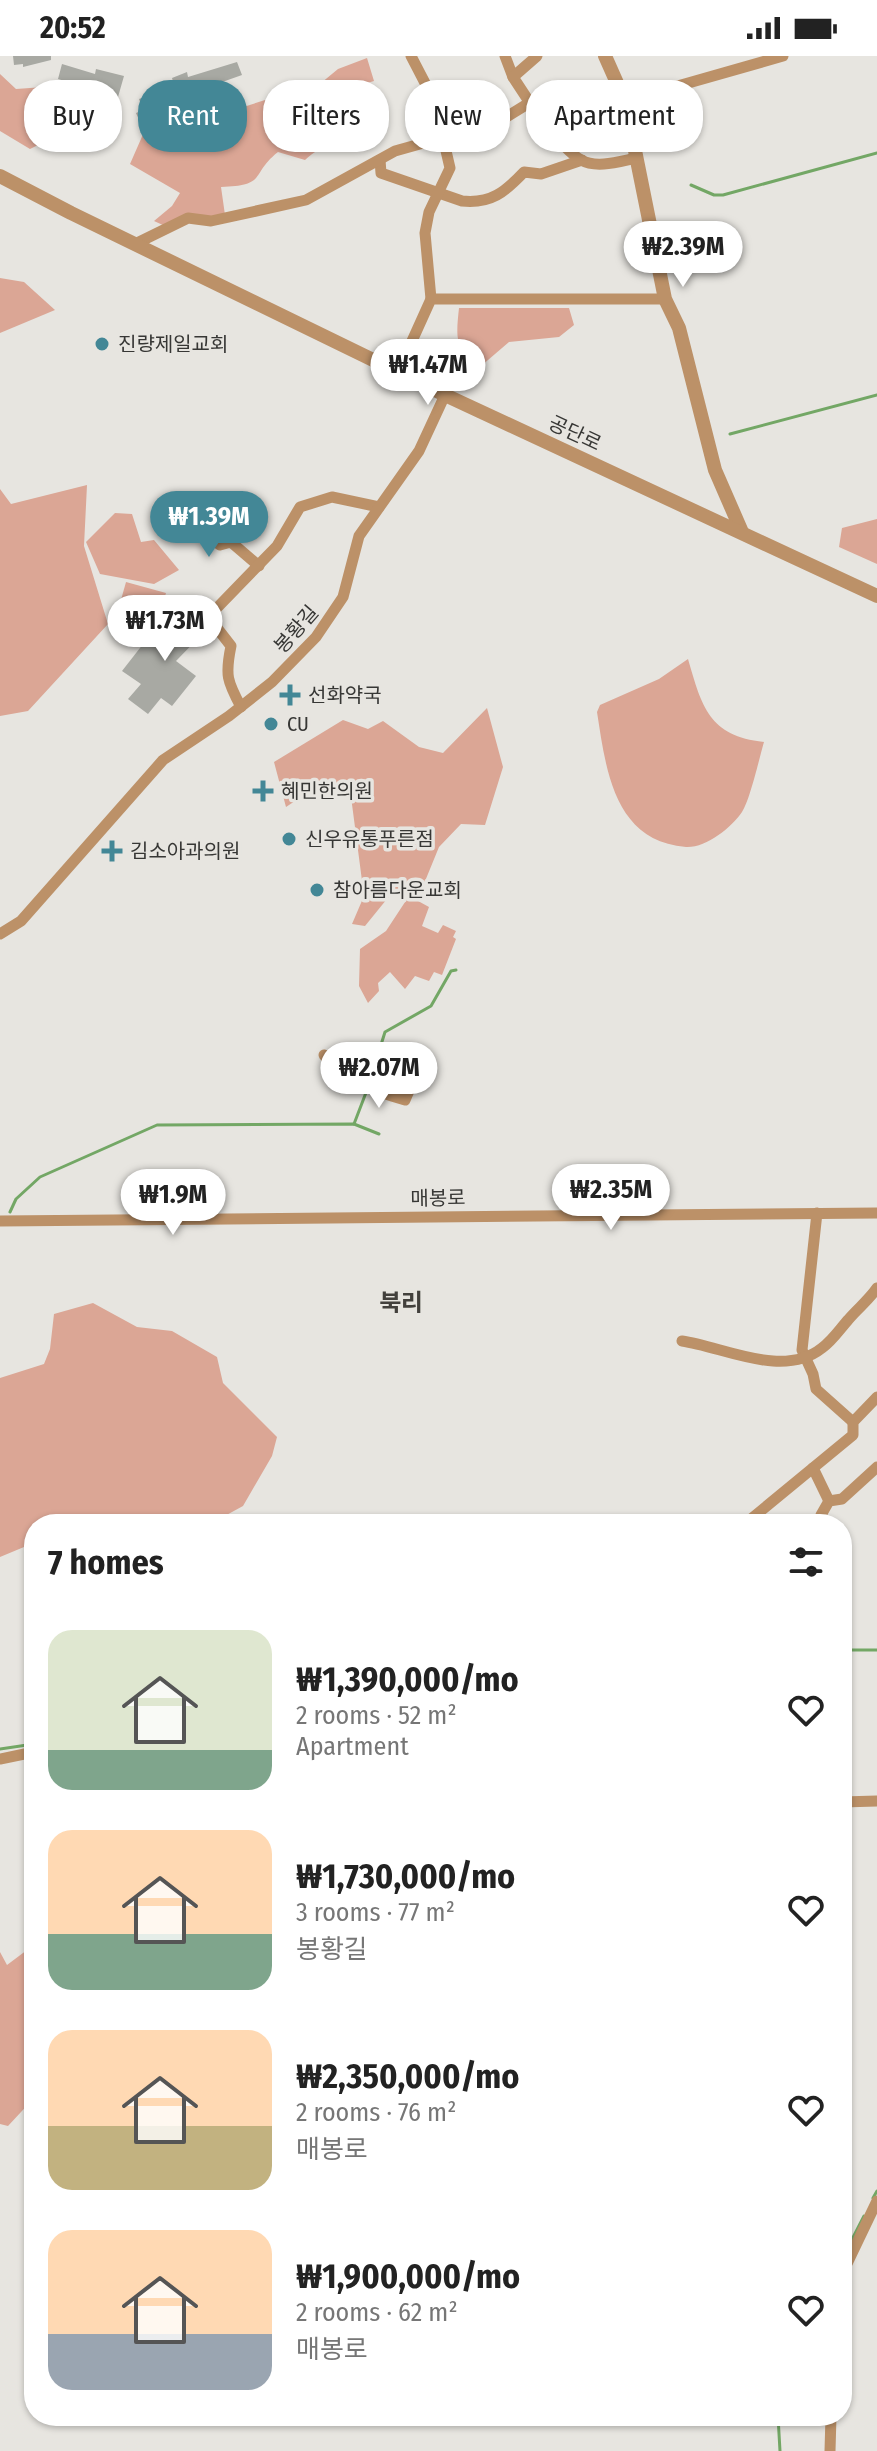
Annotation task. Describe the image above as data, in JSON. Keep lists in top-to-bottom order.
{
  "streets": {
    "street": ["공단로", "봉황길", "매봉로"]
  },
  "crossings": [
    ["공단로", "봉황길"]
  ],
  "districts": ["북리"],
  "places": {
    "other": [
      "진량제일교회",
      "CU",
      "신우유통푸른점",
      "참아름다운교회"
    ],
    "health": ["선화약국", "혜민한의원", "김소아과의원"]
  },
  "page": {
    "status": "20:52",
    "chip": [
      "Buy",
      "Rent",
      "Filters",
      "New",
      "Apartment"
    ],
    "price": [
      "₩2.39M",
      "₩1.47M",
      "₩1.39M",
      "₩1.73M",
      "₩2.07M",
      "₩2.35M",
      "₩1.9M"
    ],
    "heading": "7 homes",
    "list": [
      {
        "name": "₩1,390,000/mo",
        "note": "2 rooms · 52 m² · Apartment"
      },
      {
        "name": "₩1,730,000/mo",
        "note": "3 rooms · 77 m² · 봉황길"
      },
      {
        "name": "₩2,350,000/mo",
        "note": "2 rooms · 76 m² · 매봉로"
      },
      {
        "name": "₩1,900,000/mo",
        "note": "2 rooms · 62 m² · 매봉로"
      }
    ]
  }
}
